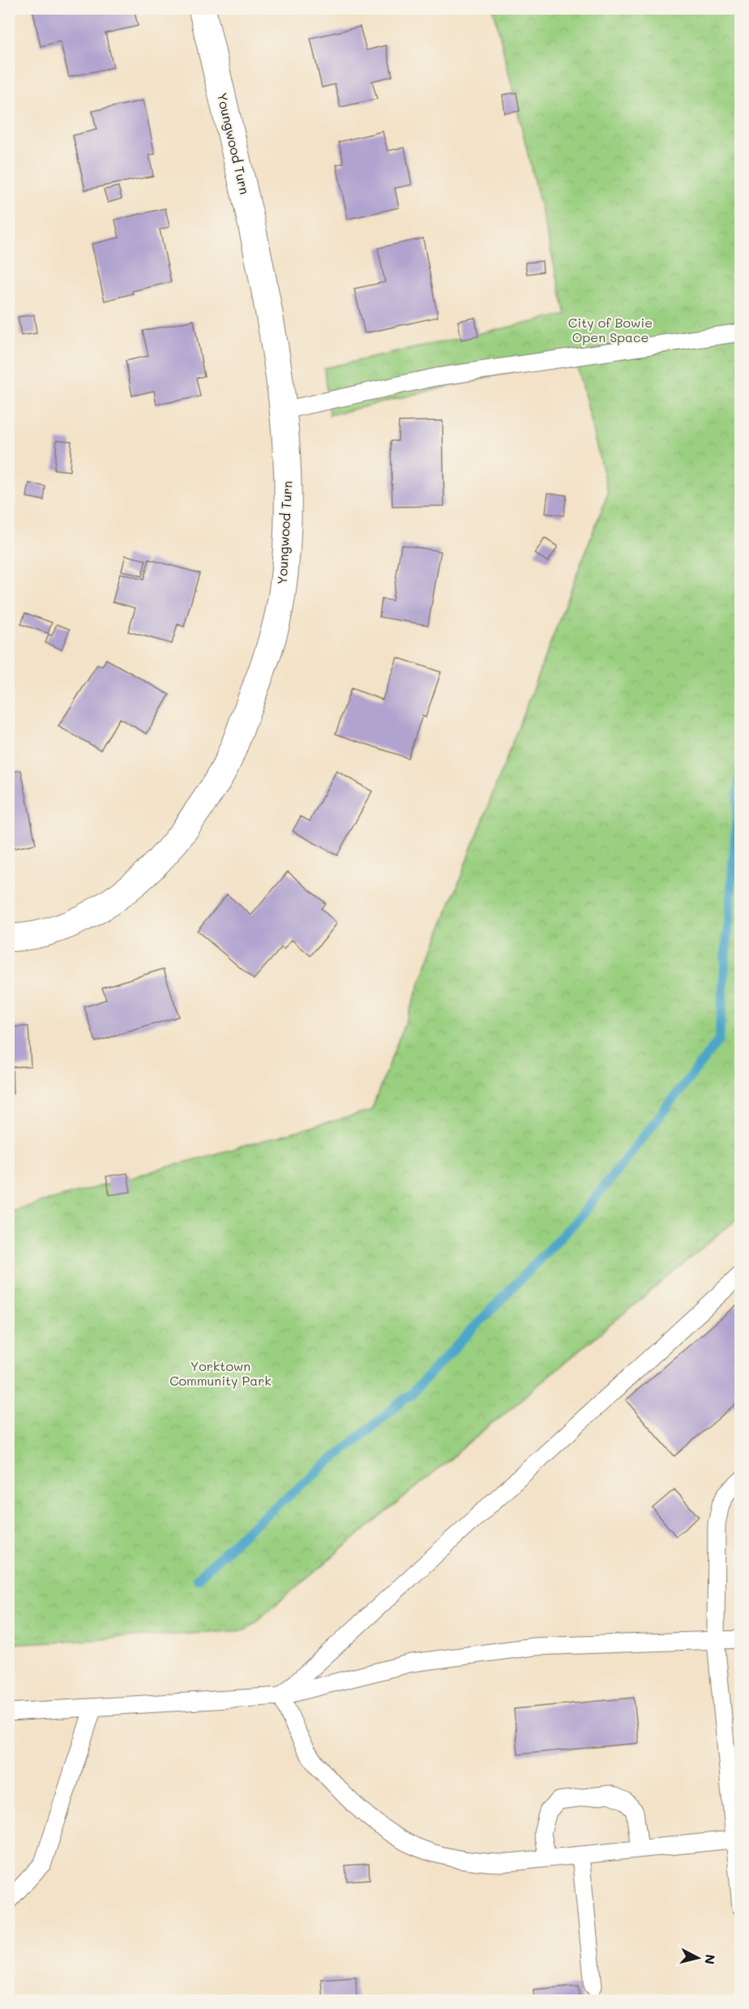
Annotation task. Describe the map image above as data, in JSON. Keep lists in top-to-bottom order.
{
  "streets": {
    "street": ["Youngwood Turn"]
  },
  "parks": ["City of Bowie Open Space", "Yorktown Community Park"],
  "north": "right"
}
